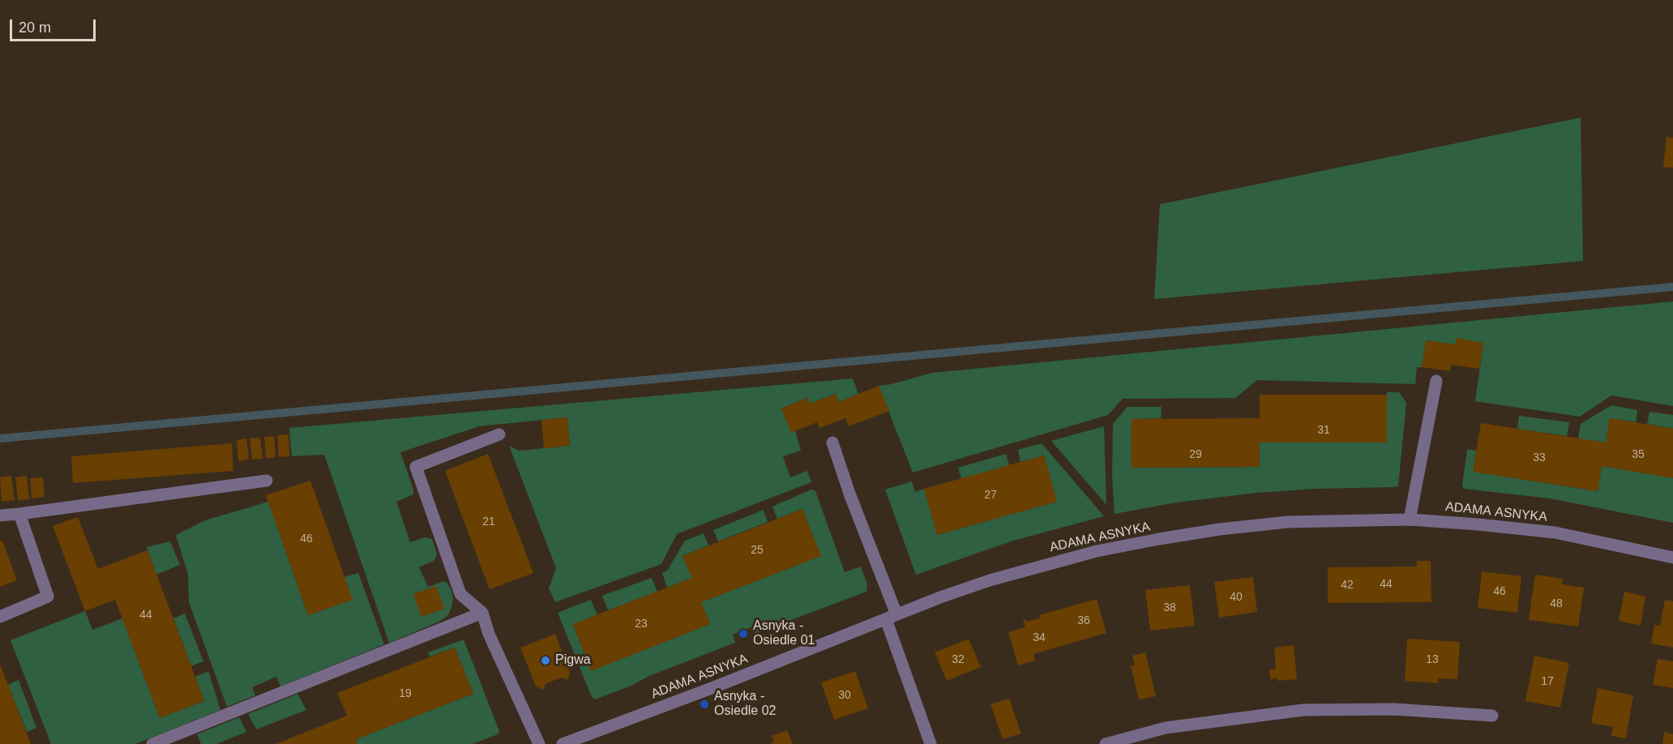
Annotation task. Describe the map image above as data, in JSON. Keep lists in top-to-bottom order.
{
  "streets": {
    "street": ["ADAMA ASNYKA"]
  },
  "places": ["Asnyka - Osiedle 01", "Pigwa", "Asnyka - Osiedle 02"],
  "house_numbers": [
    "31",
    "29",
    "35",
    "33",
    "27",
    "21",
    "46",
    "25",
    "44",
    "42",
    "46",
    "40",
    "48",
    "38",
    "44",
    "36",
    "23",
    "34",
    "32",
    "13",
    "17",
    "19",
    "30"
  ],
  "scale_bar": "20 m"
}
